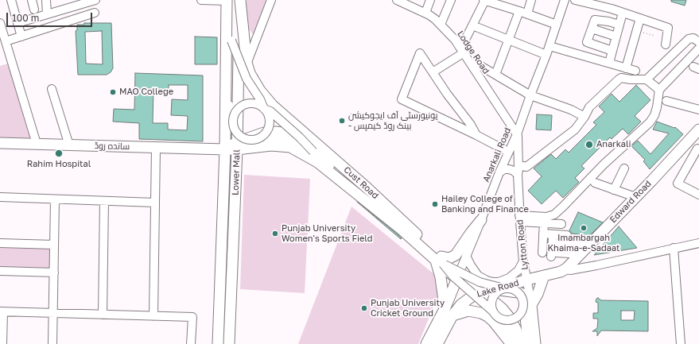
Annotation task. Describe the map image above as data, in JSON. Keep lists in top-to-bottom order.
{
  "streets": {
    "main road": [
      "ساندہ روڈ",
      "Lower Mall",
      "Cust Road",
      "Edward Road",
      "Lake Road"
    ],
    "street": ["Lodge Road", "Anarkali Road", "Lytton Road"]
  },
  "crossings": [
    ["Lodge Road", "Anarkali Road"],
    ["Lodge Road", "Lytton Road"],
    ["ساندہ روڈ", "Lower Mall"],
    ["Anarkali Road", "Cust Road"],
    ["Anarkali Road", "Lytton Road"],
    ["Lower Mall", "Cust Road"],
    ["Cust Road", "Lytton Road"],
    ["Cust Road", "Lake Road"],
    ["Edward Road", "Lake Road"],
    ["Lytton Road", "Lake Road"]
  ],
  "places": [
    "MAO College",
    "یونیورسٹی آف ایجوکیشن - بینک روڈ کیمپس",
    "Anarkali",
    "Rahim Hospital",
    "Hailey College of Banking and Finance",
    "Imambargah Khaima-e-Sadaat",
    "Punjab University Women's Sports Field",
    "Punjab University Cricket Ground"
  ],
  "scale_bar": "100 m"
}
